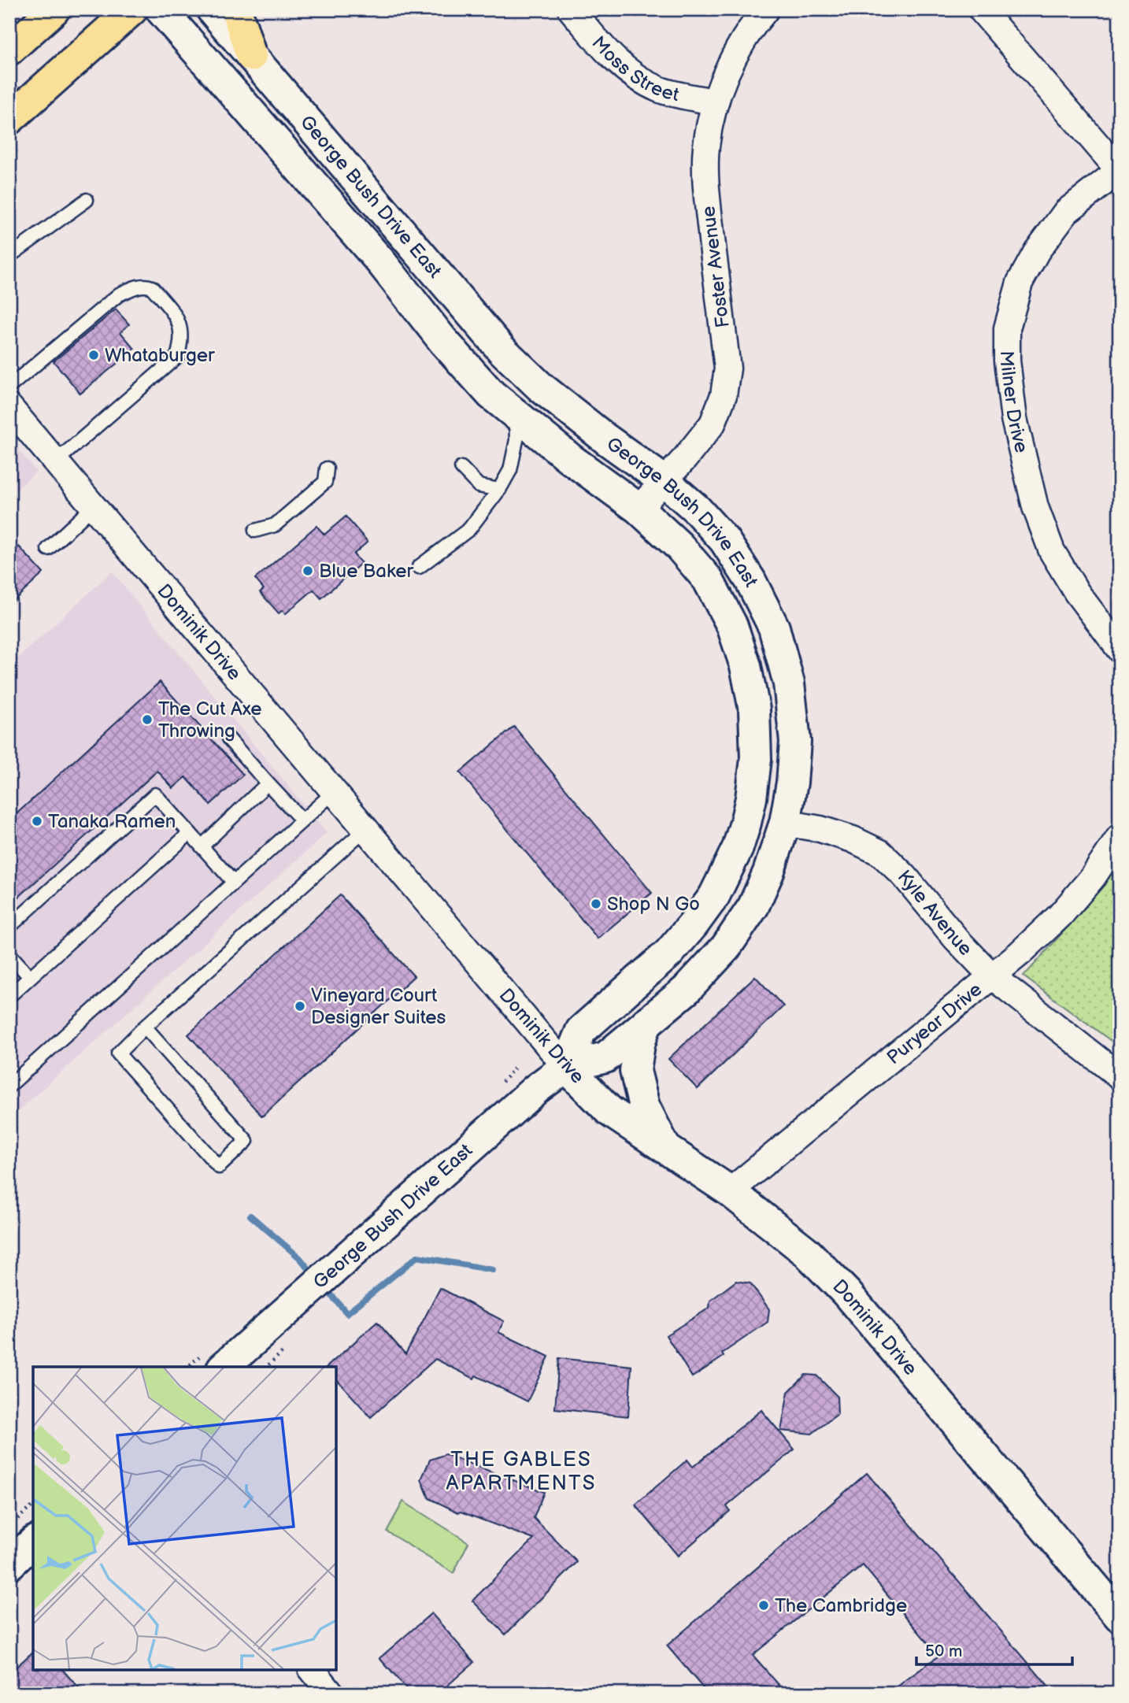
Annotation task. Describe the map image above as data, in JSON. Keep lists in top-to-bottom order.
{
  "streets": {
    "street": [
      "Moss Street",
      "George Bush Drive East",
      "Foster Avenue",
      "Milner Drive",
      "Dominik Drive",
      "Kyle Avenue",
      "Puryear Drive"
    ]
  },
  "crossings": [
    ["Moss Street", "Foster Avenue"],
    ["George Bush Drive East", "Foster Avenue"],
    ["George Bush Drive East", "Dominik Drive"],
    ["George Bush Drive East", "Kyle Avenue"],
    ["Dominik Drive", "Puryear Drive"],
    ["Kyle Avenue", "Puryear Drive"]
  ],
  "districts": ["THE GABLES APARTMENTS"],
  "places": [
    "Whataburger",
    "Blue Baker",
    "The Cut Axe Throwing",
    "Tanaka Ramen",
    "Shop N Go",
    "Vineyard Court Designer Suites",
    "The Cambridge"
  ],
  "scale_bar": "50 m"
}
